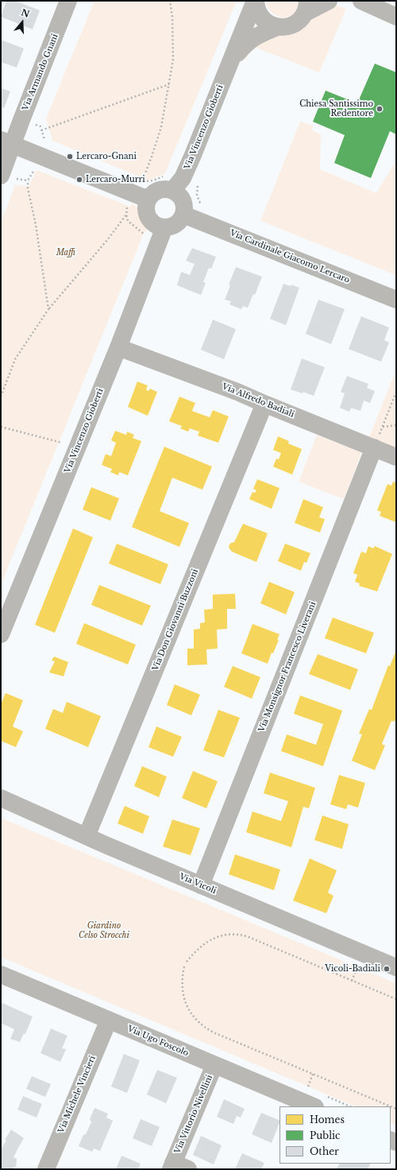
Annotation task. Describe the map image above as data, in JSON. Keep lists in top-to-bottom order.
{
  "streets": {
    "street": [
      "Via Armando Gnani",
      "Via Vincenzo Gioberti",
      "Via Cardinale Giacomo Lercaro",
      "Via Alfredo Badiali",
      "Via Don Giovanni Buzzoni",
      "Via Monsignor Francesco Liverani",
      "Via Vicoli",
      "Via Ugo Foscolo",
      "Via Michele Vincieri",
      "Via Vittorio Nivellini"
    ]
  },
  "crossings": [
    ["Via Vincenzo Gioberti", "Via Cardinale Giacomo Lercaro"],
    ["Via Vincenzo Gioberti", "Via Alfredo Badiali"],
    ["Via Alfredo Badiali", "Via Don Giovanni Buzzoni"],
    ["Via Alfredo Badiali", "Via Monsignor Francesco Liverani"],
    ["Via Don Giovanni Buzzoni", "Via Vicoli"],
    ["Via Monsignor Francesco Liverani", "Via Vicoli"],
    ["Via Ugo Foscolo", "Via Michele Vincieri"],
    ["Via Ugo Foscolo", "Via Vittorio Nivellini"]
  ],
  "parks": ["Maffi", "Giardino Celso Strocchi"],
  "places": [
    "Chiesa Santissimo Redentore",
    "Lercaro-Gnani",
    "Lercaro-Murri",
    "Vicoli-Badiali"
  ],
  "legend": ["Homes", "Public", "Other"],
  "north": "top"
}
